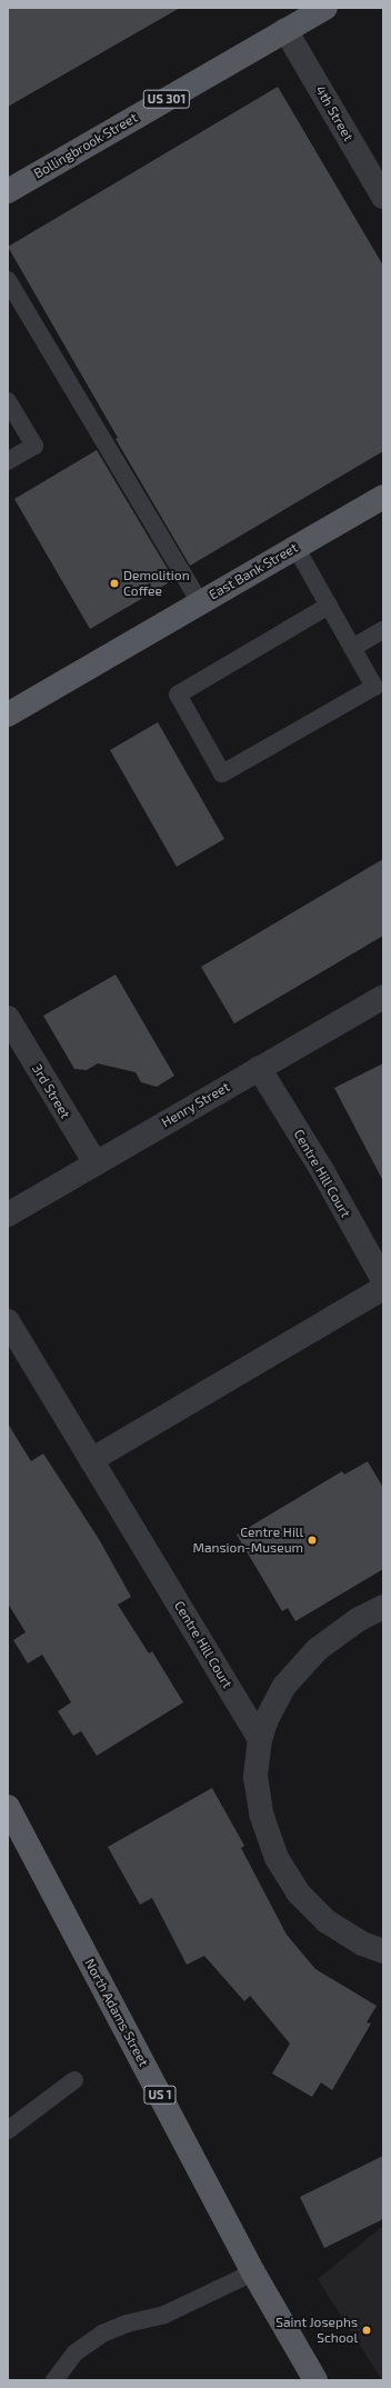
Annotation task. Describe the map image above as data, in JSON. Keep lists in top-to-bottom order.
{
  "streets": {
    "main road": [
      "US 301",
      "Bollingbrook Street",
      "East Bank Street",
      "North Adams Street",
      "US 1"
    ],
    "street": [
      "4th Street",
      "3rd Street",
      "Henry Street",
      "Centre Hill Court"
    ]
  },
  "crossings": [
    ["4th Street", "Bollingbrook Street"],
    ["3rd Street", "Henry Street"],
    ["Henry Street", "Centre Hill Court"]
  ],
  "places": ["Demolition Coffee", "Centre Hill Mansion-Museum", "Saint Josephs School"]
}
